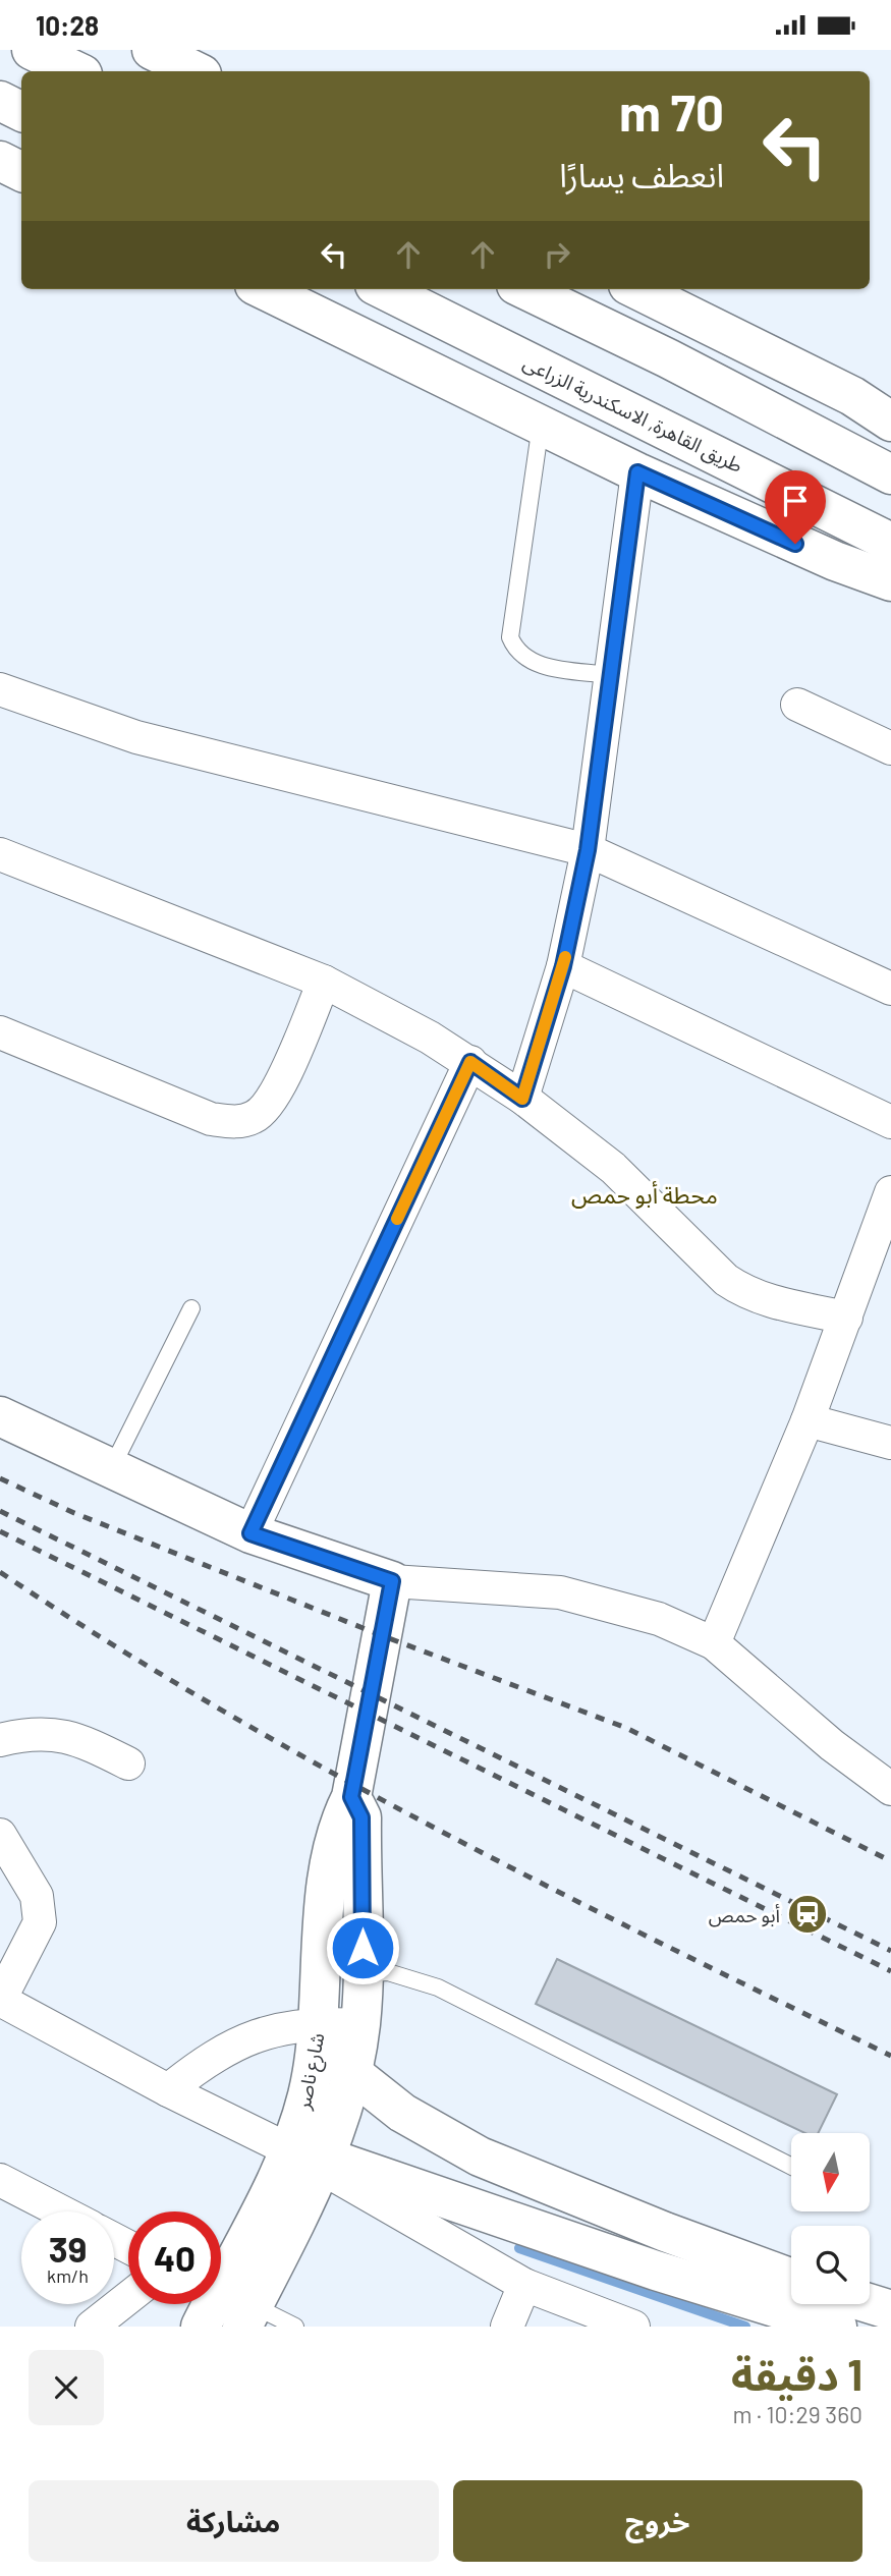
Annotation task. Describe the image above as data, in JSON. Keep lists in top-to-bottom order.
{
  "streets": {
    "main road": ["طريق القاهرة, الاسكندرية الزراعى", "شارع ناصر"]
  },
  "districts": ["محطة أبو حمص"],
  "places": {
    "station": ["أبو حمص"]
  },
  "north": "bottom",
  "page": {
    "status": "10:28",
    "turn": ["70 m", "انعطف يسارًا"],
    "speed": "39 km/h",
    "limit": "40",
    "heading": ["1 دقيقة", "360 m · 10:29"],
    "buttons": ["خروج", "مشاركة"]
  }
}
